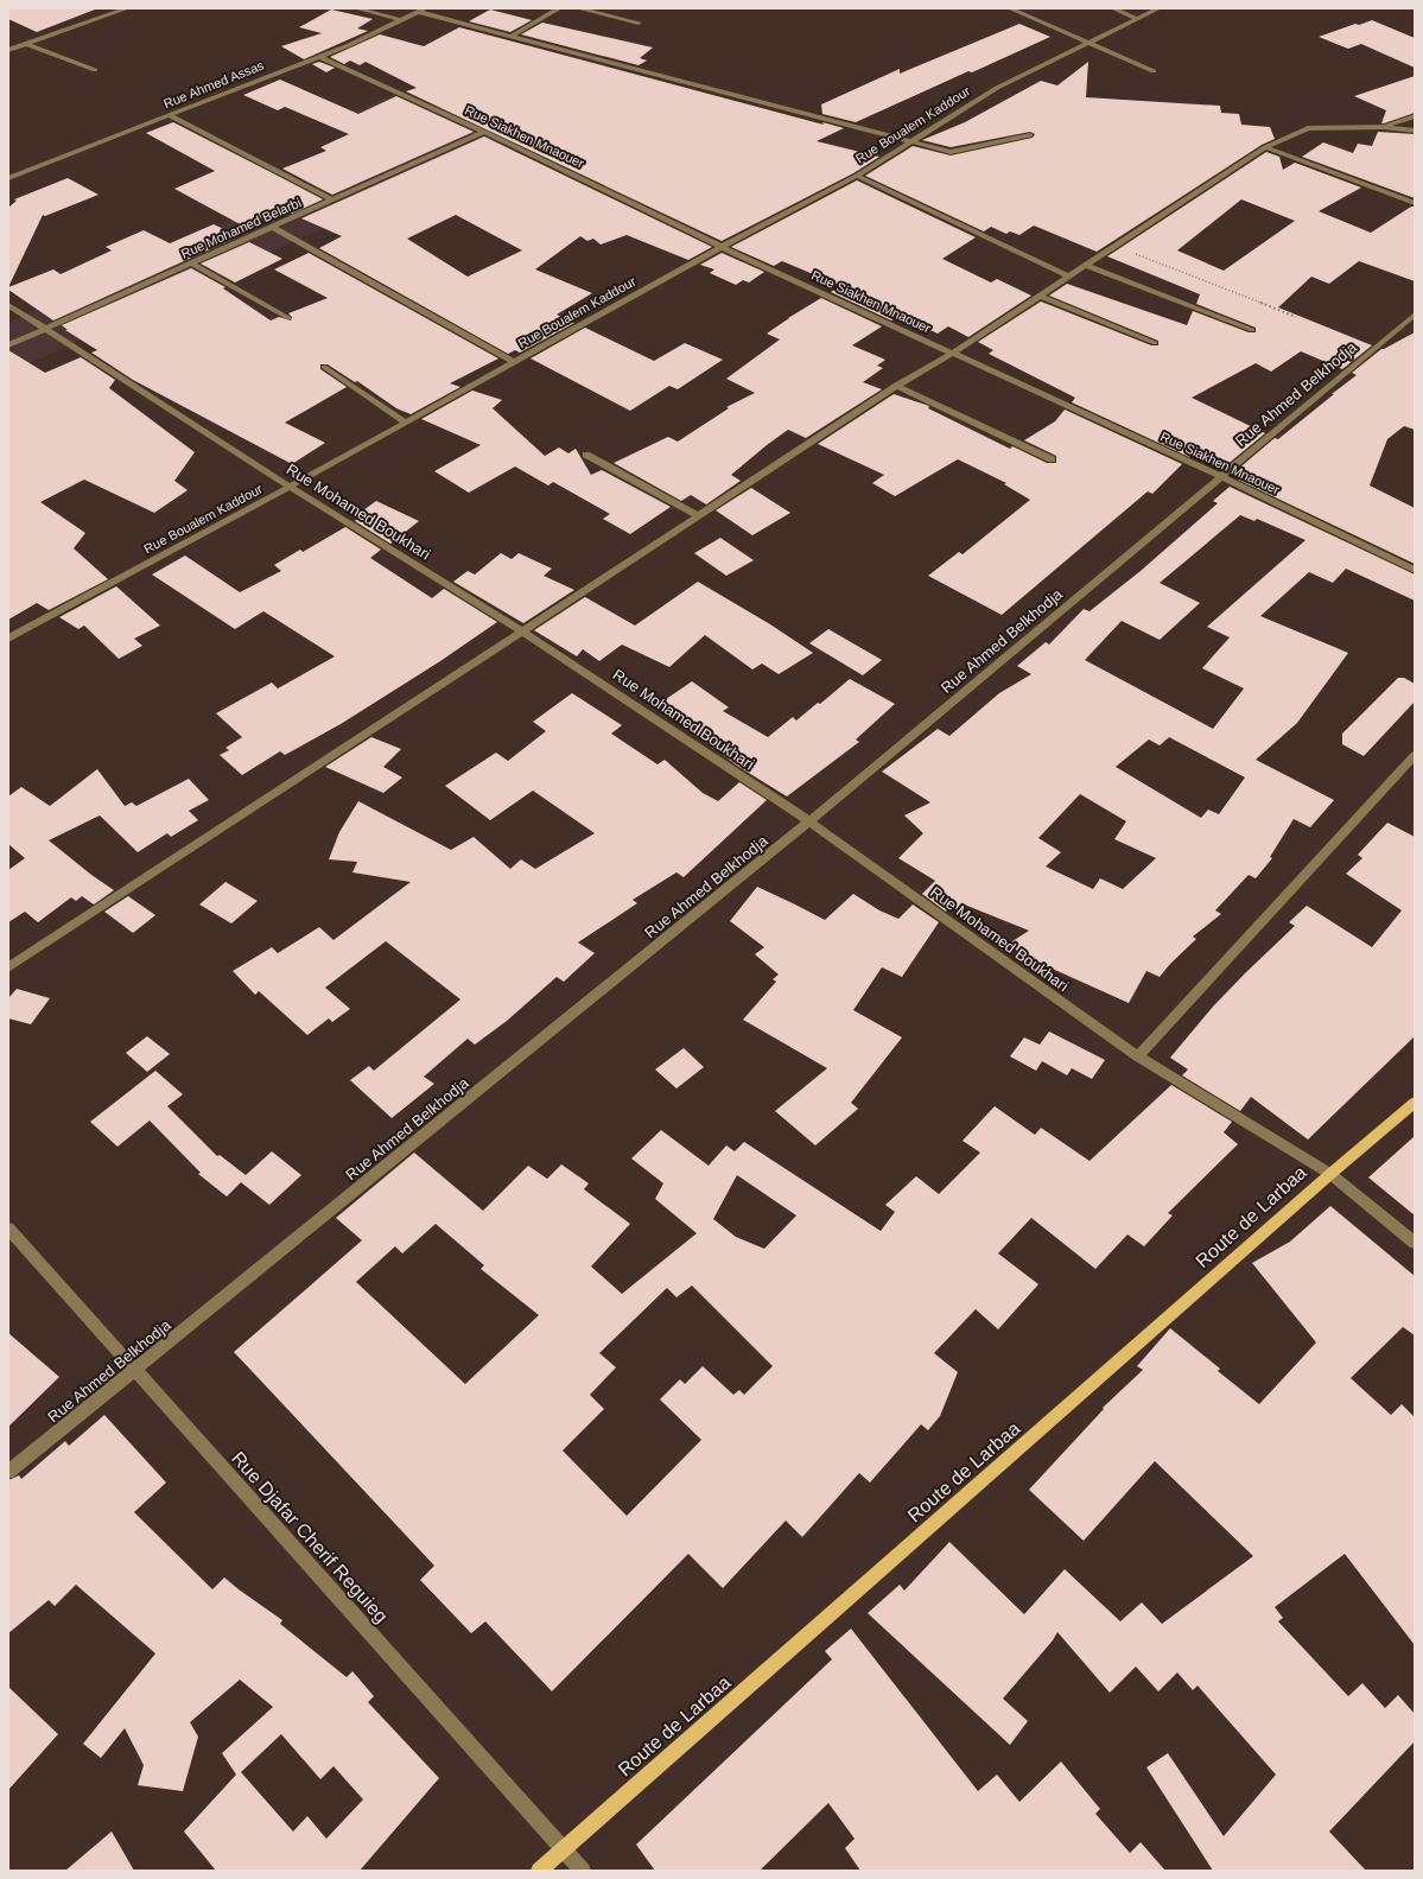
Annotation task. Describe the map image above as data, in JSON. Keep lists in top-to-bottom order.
{
  "streets": {
    "main road": ["Route de Larbaa"],
    "street": [
      "Rue Ahmed Assas",
      "Rue Boualem Kaddour",
      "Rue Siakhen Mnaouer",
      "Rue Mohamed Belarbi",
      "Rue Ahmed Belkhodja",
      "Rue Mohamed Boukhari",
      "Rue Djafar Cherif Reguieg"
    ]
  },
  "crossings": [
    ["Rue Ahmed Assas", "Rue Siakhen Mnaouer"],
    ["Rue Boualem Kaddour", "Rue Siakhen Mnaouer"],
    ["Rue Boualem Kaddour", "Rue Mohamed Boukhari"],
    ["Rue Siakhen Mnaouer", "Rue Mohamed Belarbi"],
    ["Rue Siakhen Mnaouer", "Rue Ahmed Belkhodja"],
    ["Rue Mohamed Belarbi", "Rue Mohamed Boukhari"],
    ["Rue Ahmed Belkhodja", "Rue Mohamed Boukhari"],
    ["Rue Ahmed Belkhodja", "Rue Djafar Cherif Reguieg"],
    ["Rue Mohamed Boukhari", "Route de Larbaa"],
    ["Route de Larbaa", "Rue Djafar Cherif Reguieg"]
  ]
}
